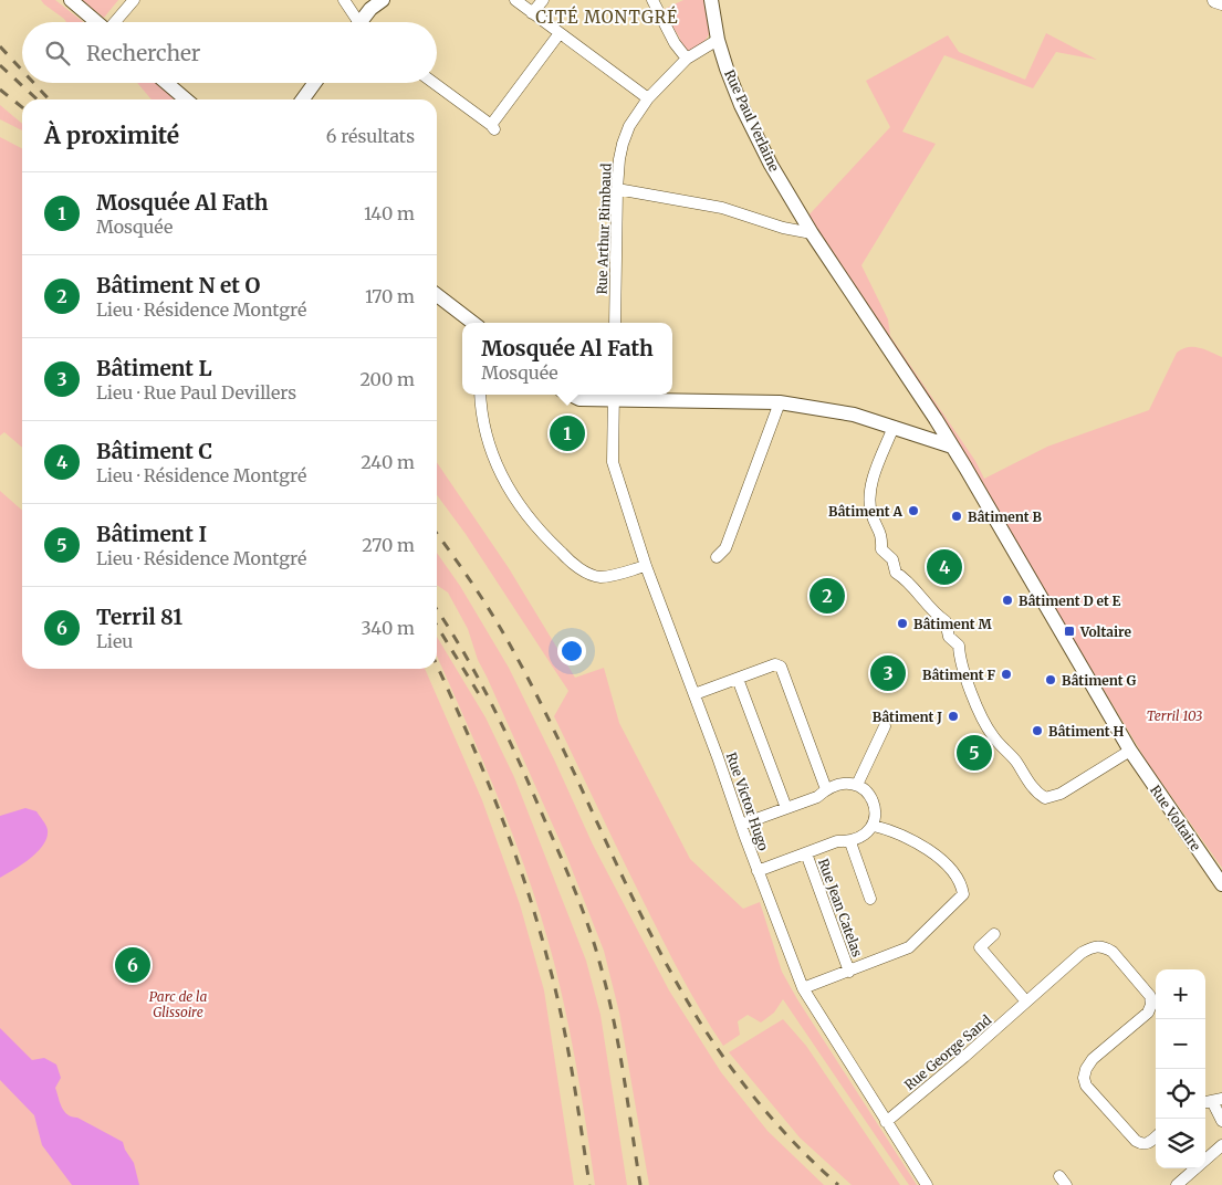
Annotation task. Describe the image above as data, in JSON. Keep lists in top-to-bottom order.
{
  "streets": {
    "street": [
      "Rue Paul Verlaine",
      "Rue Arthur Rimbaud",
      "Rue Victor Hugo",
      "Rue Voltaire",
      "Rue Jean Catelas",
      "Rue George Sand"
    ]
  },
  "crossings": [
    ["Rue Paul Verlaine", "Rue Arthur Rimbaud"],
    ["Rue Paul Verlaine", "Rue Voltaire"],
    ["Rue Victor Hugo", "Rue George Sand"]
  ],
  "districts": ["CITÉ MONTGRÉ"],
  "parks": ["Terril 103", "Parc de la Glissoire"],
  "places": {
    "other": [
      "Bâtiment A",
      "Bâtiment B",
      "Bâtiment D et E",
      "Bâtiment M",
      "Bâtiment F",
      "Bâtiment G",
      "Bâtiment J",
      "Bâtiment H"
    ],
    "transit": ["Voltaire"]
  },
  "page": {
    "search": "Rechercher",
    "heading": ["À proximité", "6 résultats"],
    "list": [
      {
        "mark": "1",
        "name": "Mosquée Al Fath",
        "note": "Mosquée",
        "value": "140 m"
      },
      {
        "mark": "2",
        "name": "Bâtiment N et O",
        "note": "Lieu · Résidence Montgré",
        "value": "170 m"
      },
      {
        "mark": "3",
        "name": "Bâtiment L",
        "note": "Lieu · Rue Paul Devillers",
        "value": "200 m"
      },
      {
        "mark": "4",
        "name": "Bâtiment C",
        "note": "Lieu · Résidence Montgré",
        "value": "240 m"
      },
      {
        "mark": "5",
        "name": "Bâtiment I",
        "note": "Lieu · Résidence Montgré",
        "value": "270 m"
      },
      {
        "mark": "6",
        "name": "Terril 81",
        "note": "Lieu",
        "value": "340 m"
      }
    ],
    "popup": ["Mosquée Al Fath", "Mosquée"],
    "pins": [
      "1",
      "4",
      "2",
      "3",
      "5",
      "6"
    ],
    "map_buttons": ["+", "−"]
  }
}
